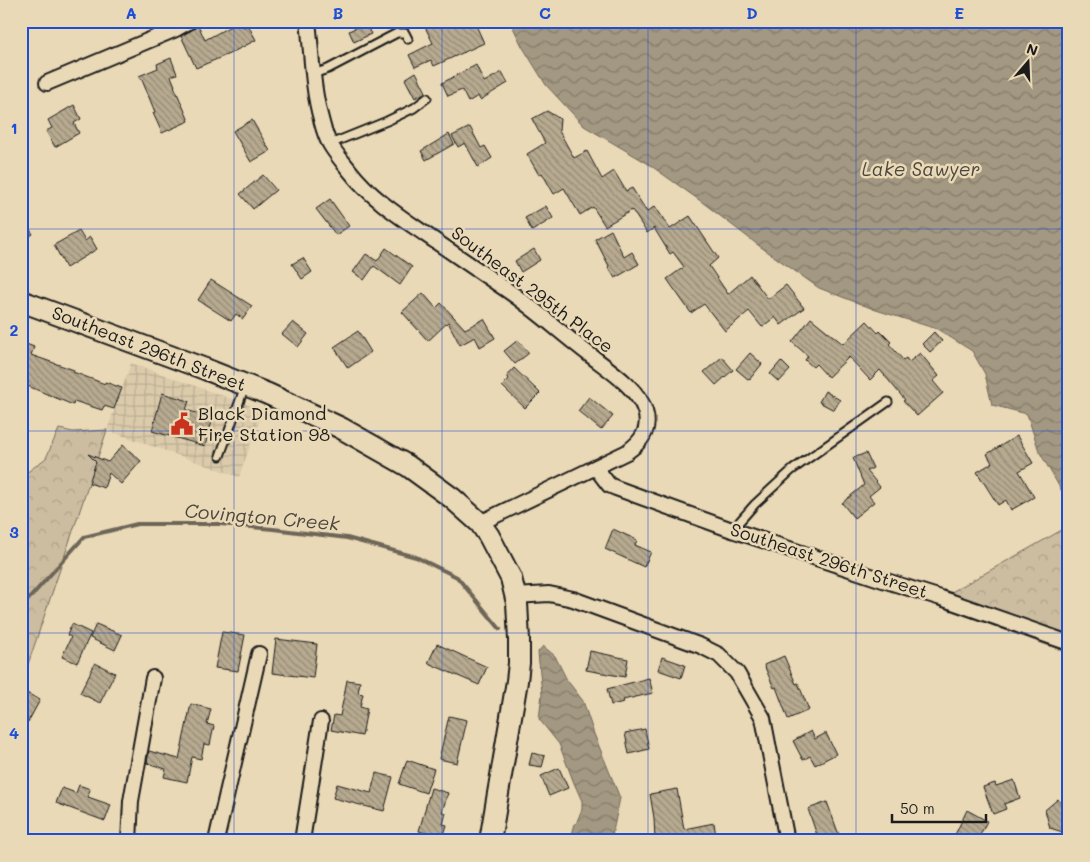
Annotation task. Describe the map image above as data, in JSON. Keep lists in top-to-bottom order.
{
  "streets": {
    "street": ["Southeast 295th Place", "Southeast 296th Street"]
  },
  "crossings": [
    ["Southeast 295th Place", "Southeast 296th Street"]
  ],
  "water": ["Lake Sawyer", "Covington Creek"],
  "places": {
    "public building": ["Black Diamond Fire Station 98"]
  },
  "scale_bar": "50 m",
  "north": "top",
  "grid": {
    "columns": [
      "A",
      "B",
      "C",
      "D",
      "E"
    ],
    "rows": [
      "1",
      "2",
      "3",
      "4"
    ]
  }
}
